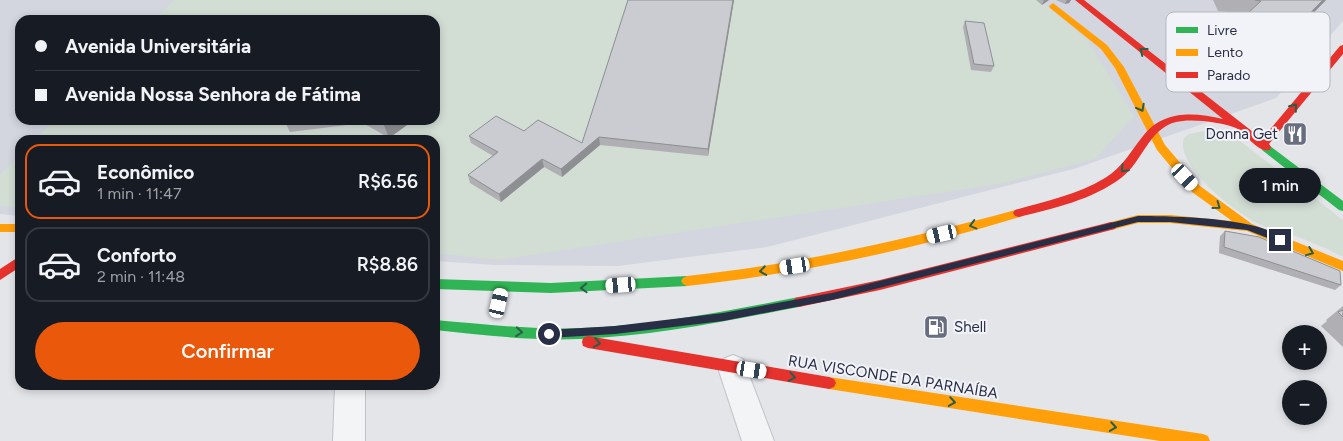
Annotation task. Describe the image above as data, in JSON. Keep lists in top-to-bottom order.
{
  "streets": {
    "main road": ["RUA VISCONDE DA PARNAÍBA"]
  },
  "places": {
    "restaurant": ["Donna Get"],
    "fuel station": ["Shell"]
  },
  "legend": ["Livre", "Lento", "Parado"],
  "page": {
    "banner": ["Avenida Universitária", "Avenida Nossa Senhora de Fátima"],
    "list": [
      {
        "name": "Econômico",
        "note": "1 min · 11:47",
        "value": "R$6.56"
      },
      {
        "name": "Conforto",
        "note": "2 min · 11:48",
        "value": "R$8.86"
      }
    ],
    "bubble": "1 min",
    "buttons": "Confirmar",
    "map_buttons": ["+", "−"]
  }
}
